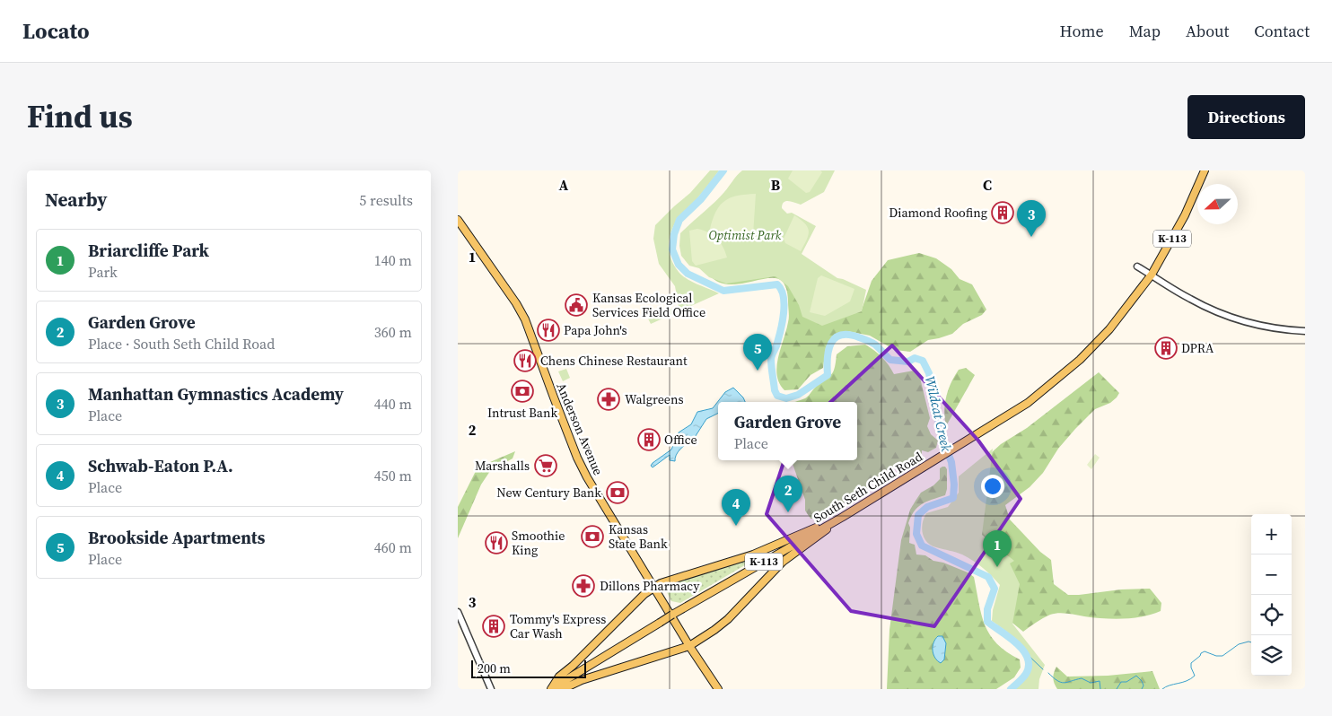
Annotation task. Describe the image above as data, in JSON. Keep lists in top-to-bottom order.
{
  "streets": {
    "main road": ["K-113", "Anderson Avenue", "South Seth Child Road"]
  },
  "water": ["Wildcat Creek"],
  "parks": ["Optimist Park"],
  "places": {
    "building": [
      "Diamond Roofing",
      "DPRA",
      "Office",
      "Tommy's Express Car Wash"
    ],
    "public building": ["Kansas Ecological Services Field Office"],
    "restaurant": ["Papa John's", "Chens Chinese Restaurant", "Smoothie King"],
    "bank": ["Intrust Bank", "New Century Bank", "Kansas State Bank"],
    "pharmacy": ["Walgreens", "Dillons Pharmacy"],
    "supermarket": ["Marshalls"]
  },
  "scale_bar": "200 m",
  "north": "left",
  "page": {
    "header": "Locato",
    "nav": [
      "Home",
      "Map",
      "About",
      "Contact"
    ],
    "title": "Find us",
    "buttons": "Directions",
    "heading": ["Nearby", "5 results"],
    "pins": [
      "3",
      "5",
      "2",
      "4",
      "1"
    ],
    "list": [
      {
        "mark": "1",
        "name": "Briarcliffe Park",
        "note": "Park",
        "value": "140 m"
      },
      {
        "mark": "2",
        "name": "Garden Grove",
        "note": "Place · South Seth Child Road",
        "value": "360 m"
      },
      {
        "mark": "3",
        "name": "Manhattan Gymnastics Academy",
        "note": "Place",
        "value": "440 m"
      },
      {
        "mark": "4",
        "name": "Schwab-Eaton P.A.",
        "note": "Place",
        "value": "450 m"
      },
      {
        "mark": "5",
        "name": "Brookside Apartments",
        "note": "Place",
        "value": "460 m"
      }
    ],
    "popup": ["Garden Grove", "Place"],
    "map_buttons": ["+", "−"],
    "scale": "200 m"
  },
  "grid": {
    "columns": ["A", "B", "C"],
    "rows": ["1", "2", "3"]
  }
}
